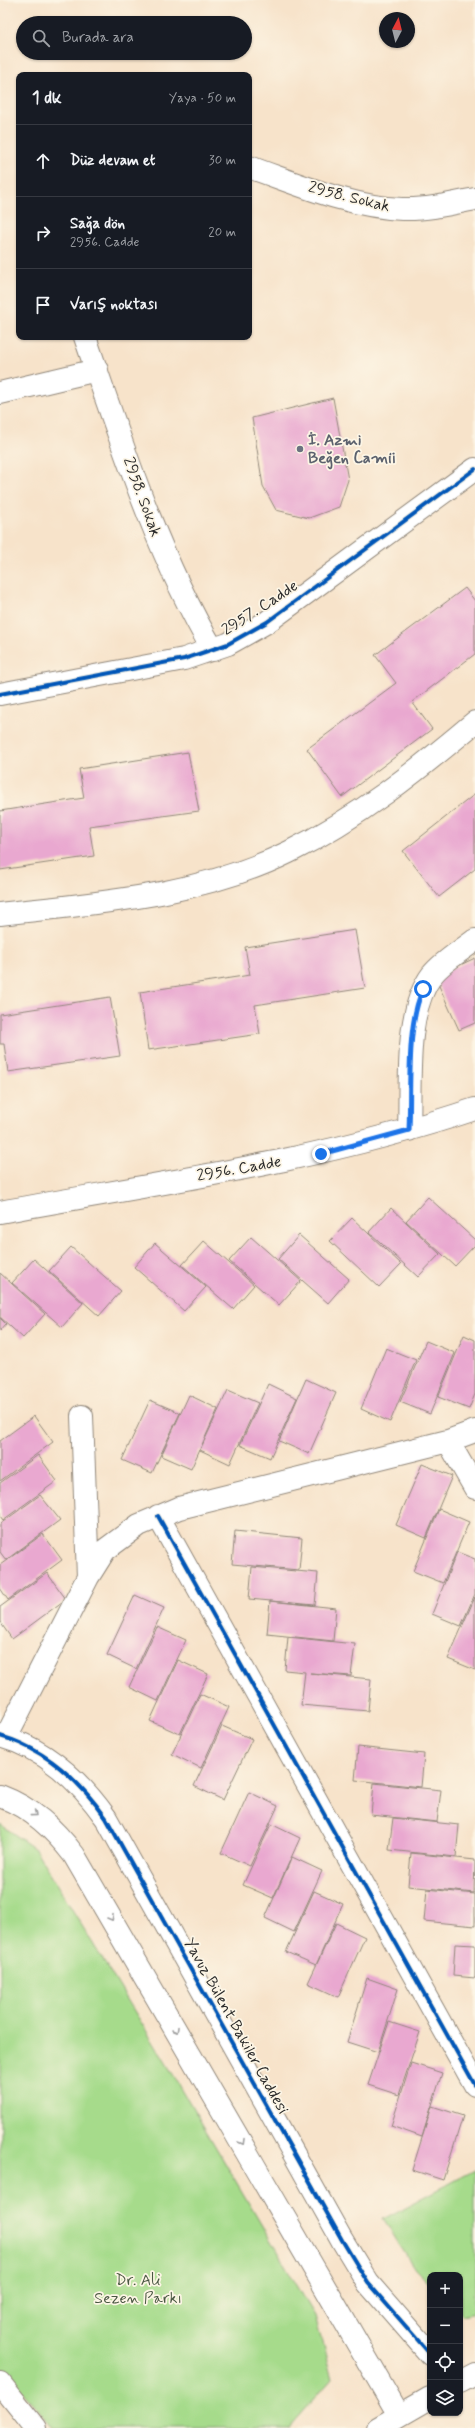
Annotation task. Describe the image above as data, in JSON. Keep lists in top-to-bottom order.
{
  "streets": {
    "street": [
      "2958. Sokak",
      "2957. Cadde",
      "2956. Cadde",
      "Yavuz Bülent Bakiler Caddesi"
    ]
  },
  "crossings": [
    ["2958. Sokak", "2957. Cadde"]
  ],
  "parks": ["Dr. Ali Sezen Parkı"],
  "places": ["İ. Azmi Beğen Camii"],
  "north": "top",
  "page": {
    "search": "Burada ara",
    "heading": ["1 dk", "Yaya · 50 m"],
    "list": [
      ["Düz devam et", "30 m"],
      ["Sağa dön", "2956. Cadde", "20 m"],
      "Varış noktası"
    ],
    "map_buttons": ["+", "−"]
  }
}
